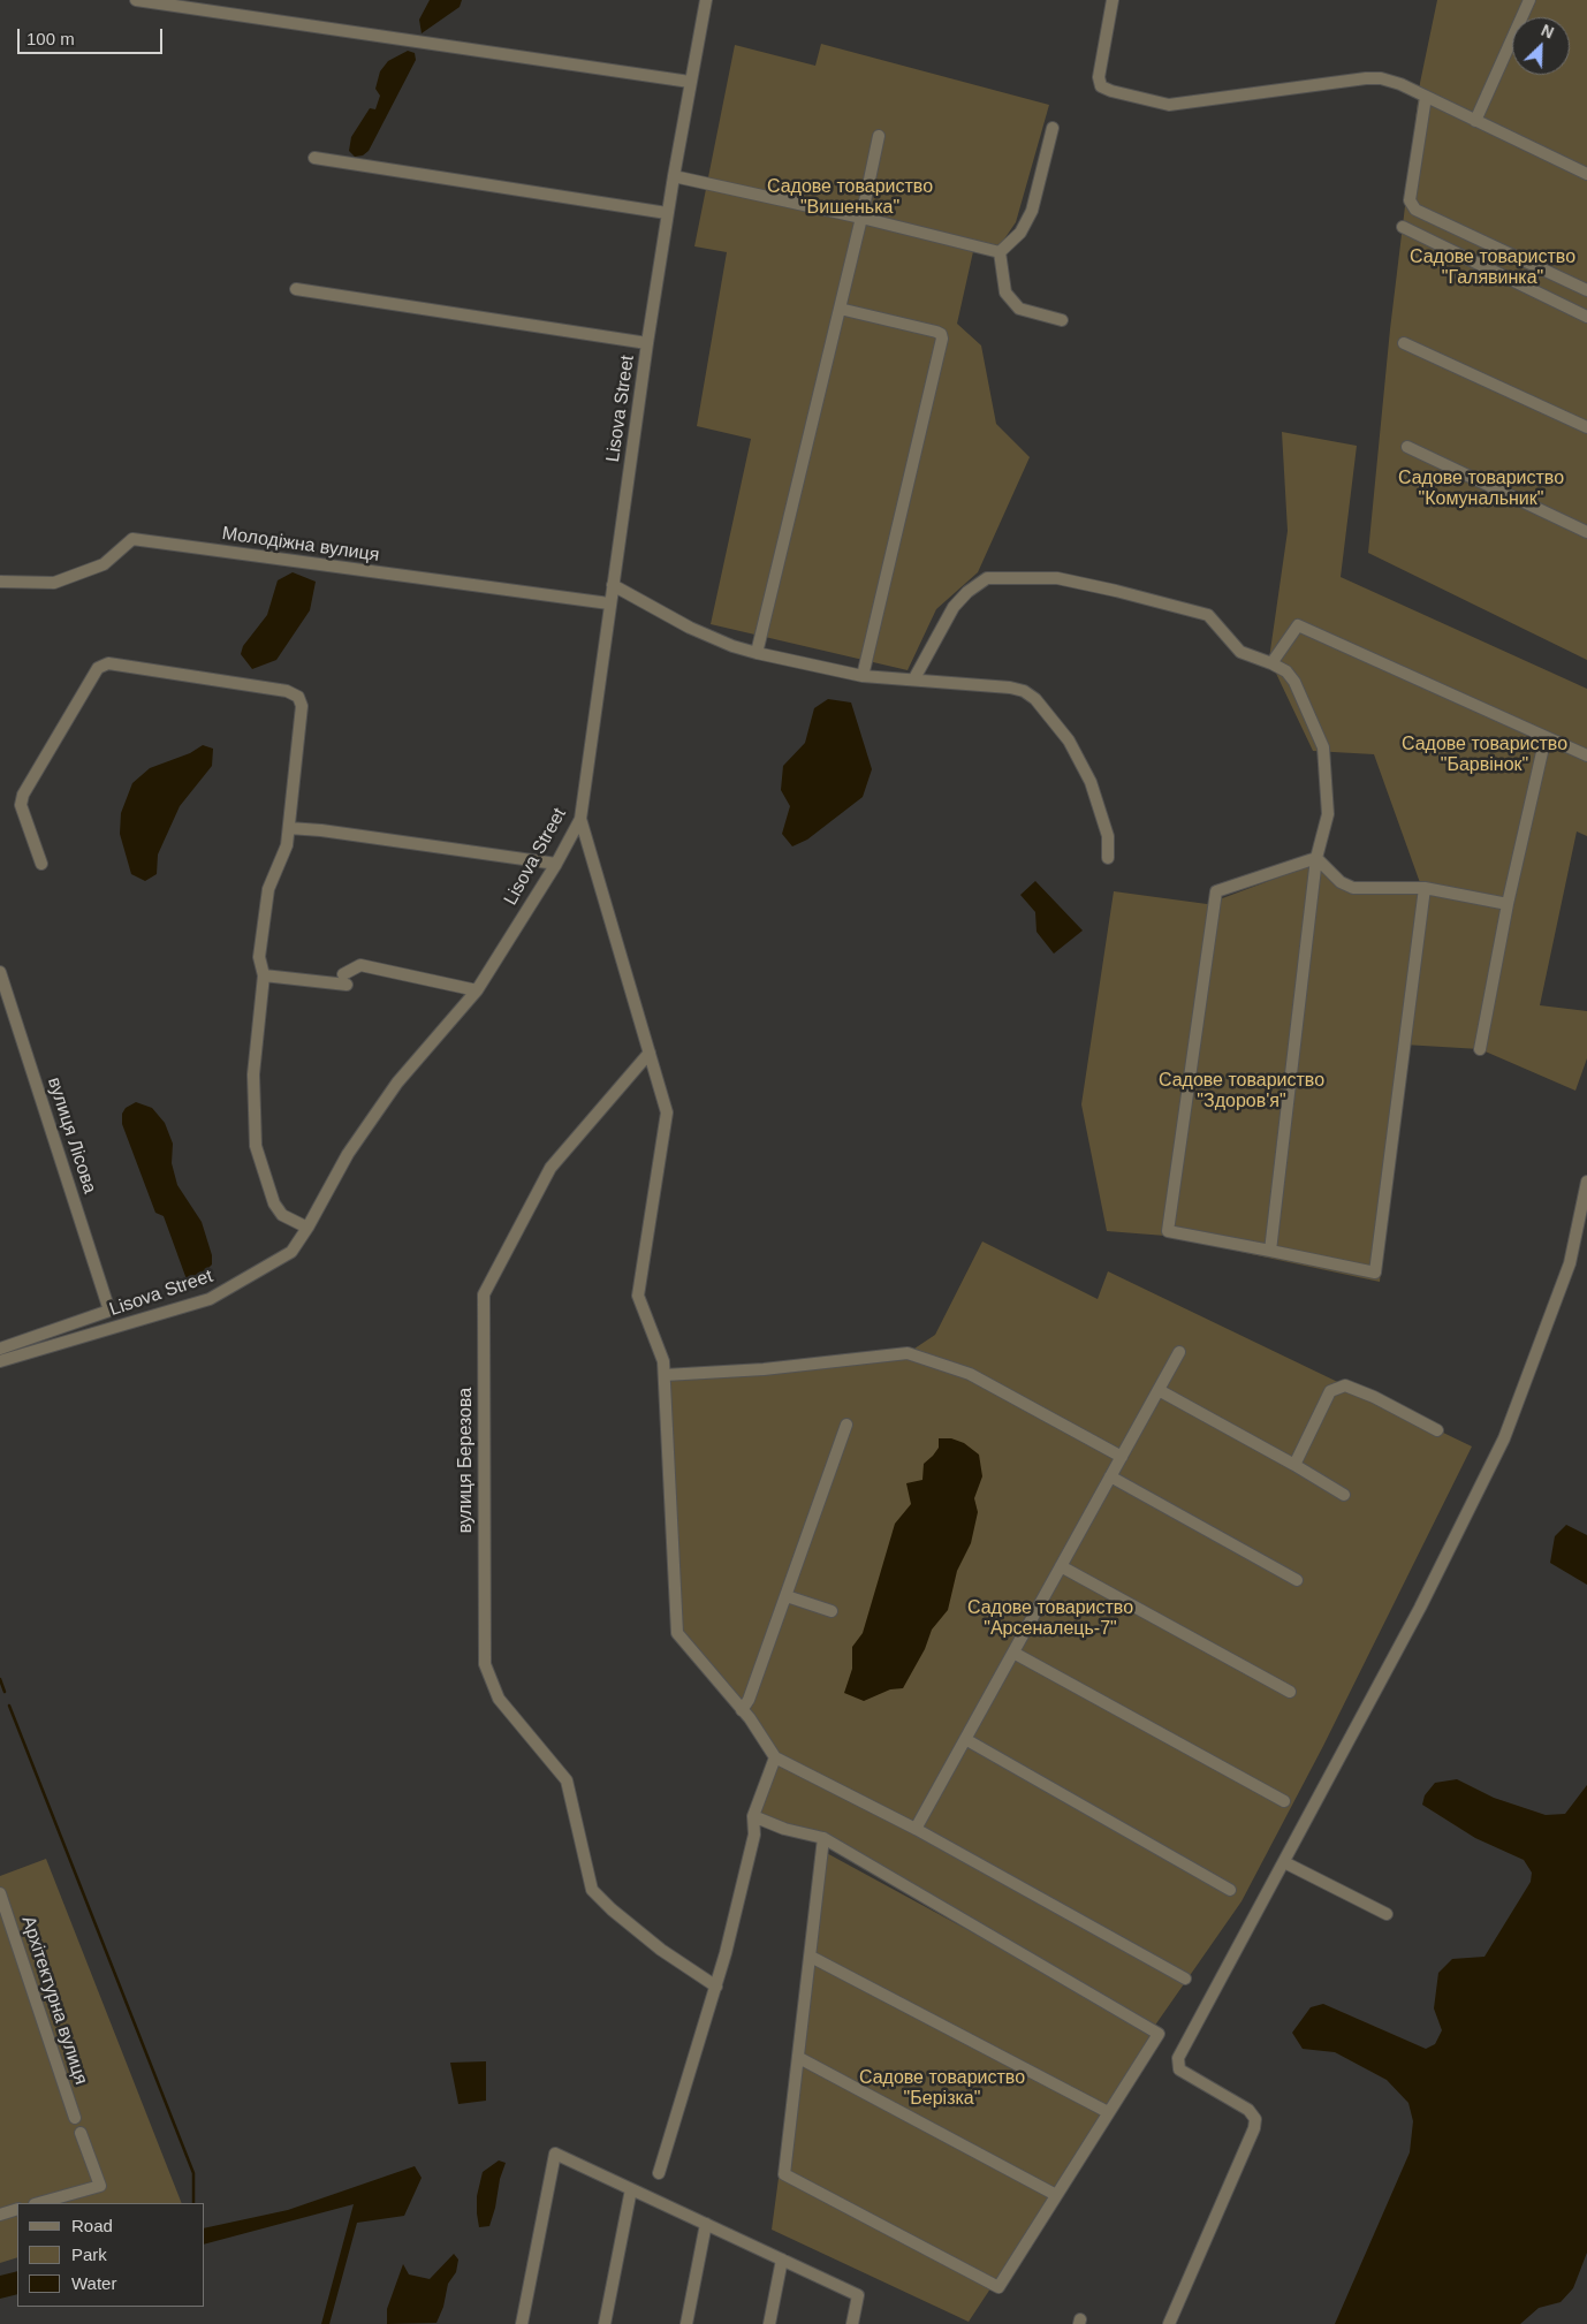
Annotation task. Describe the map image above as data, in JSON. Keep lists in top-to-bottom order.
{
  "streets": {
    "street": [
      "Lisova Street",
      "Молодіжна вулиця",
      "вулиця Лісова",
      "вулиця Березова",
      "Архітектурна вулиця"
    ]
  },
  "crossings": [
    ["Lisova Street", "Молодіжна вулиця"]
  ],
  "parks": [
    "Садове товариство \"Вишенька\"",
    "Садове товариство \"Галявинка\"",
    "Садове товариство \"Комунальник\"",
    "Садове товариство \"Барвінок\"",
    "Садове товариство \"Здоров'я\"",
    "Садове товариство \"Арсеналець-7\"",
    "Садове товариство \"Берізка\""
  ],
  "legend": ["Road", "Park", "Water"],
  "scale_bar": "100 m",
  "north": "top right"
}
